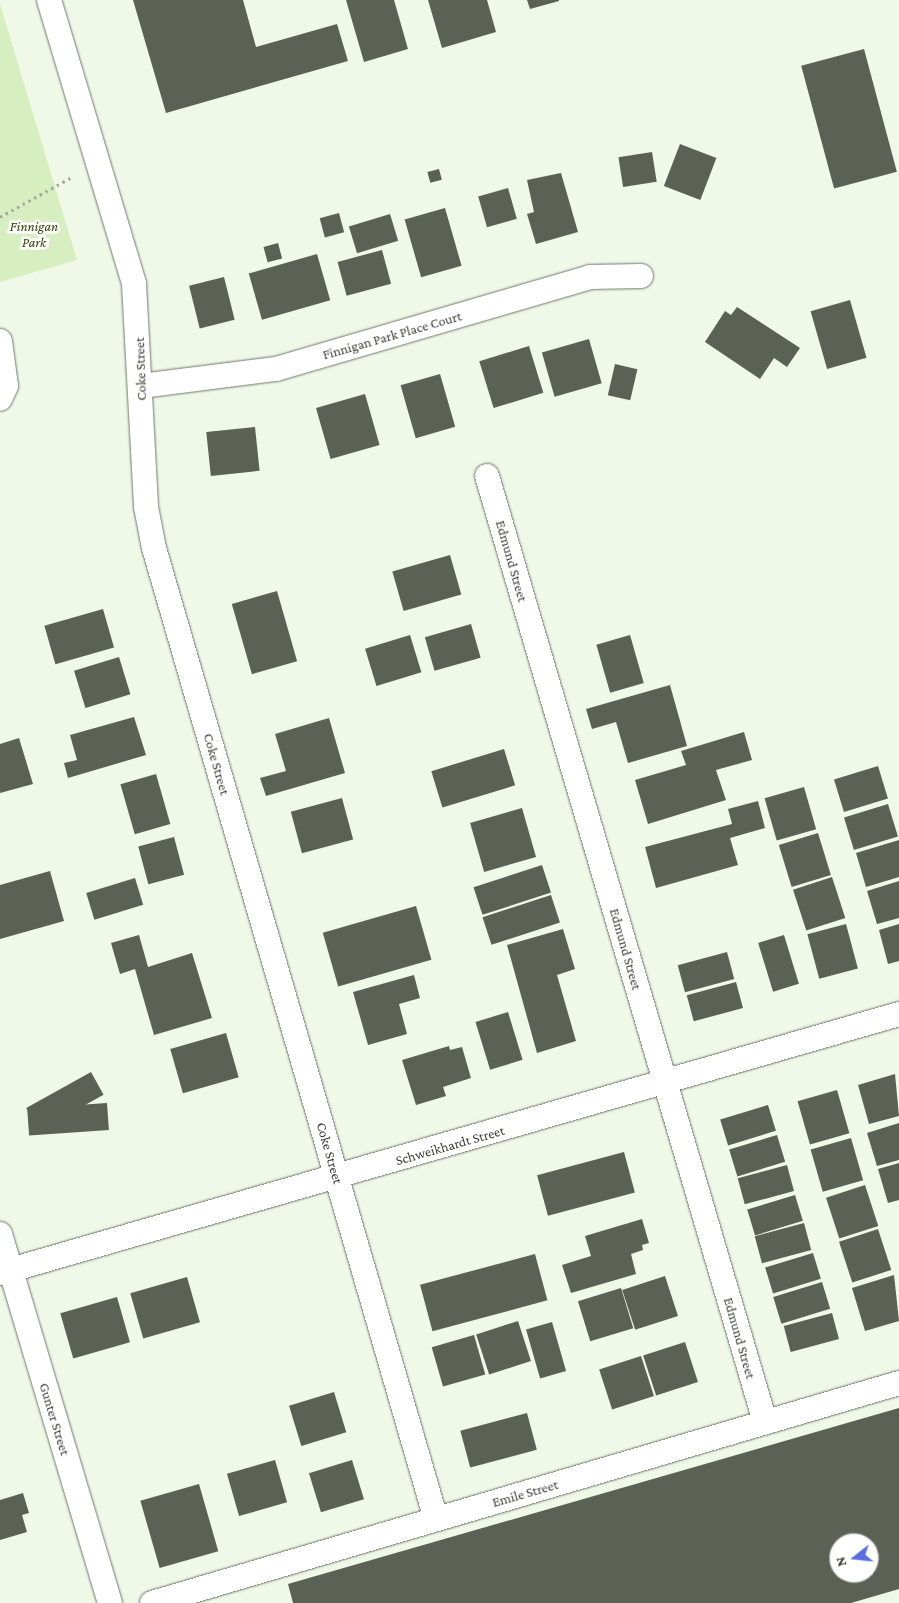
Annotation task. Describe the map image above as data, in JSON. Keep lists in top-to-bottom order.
{
  "streets": {
    "street": [
      "Finnigan Park Place Court",
      "Coke Street",
      "Edmund Street",
      "Schweikhardt Street",
      "Gunter Street",
      "Emile Street"
    ]
  },
  "crossings": [
    ["Finnigan Park Place Court", "Coke Street"],
    ["Coke Street", "Schweikhardt Street"],
    ["Coke Street", "Emile Street"],
    ["Edmund Street", "Schweikhardt Street"],
    ["Edmund Street", "Emile Street"],
    ["Schweikhardt Street", "Gunter Street"]
  ],
  "parks": ["Finnigan Park"],
  "north": "left"
}
